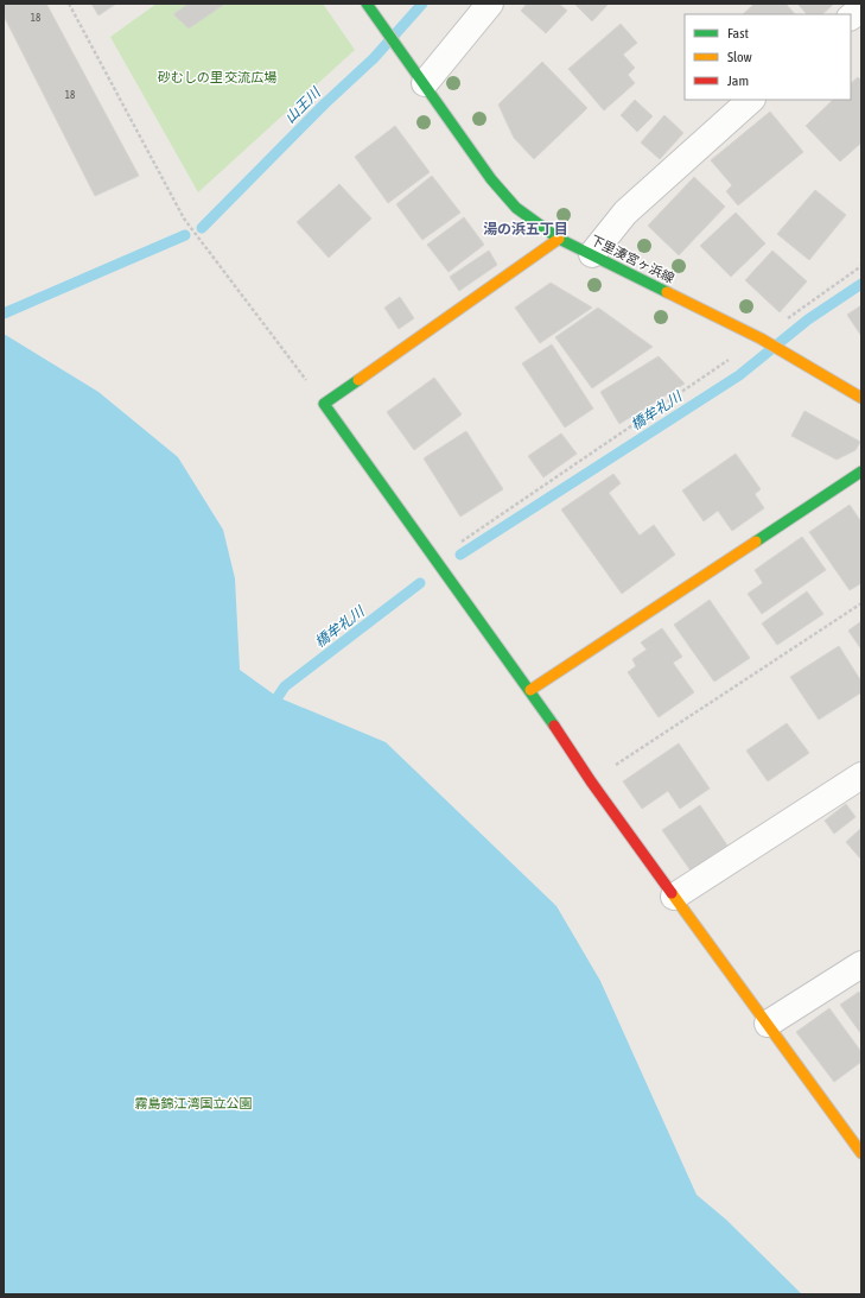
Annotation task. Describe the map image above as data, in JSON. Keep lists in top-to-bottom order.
{
  "streets": {
    "street": ["下里湊宮ヶ浜線"]
  },
  "districts": ["湯の浜五丁目"],
  "water": ["山王川", "橋牟礼川"],
  "parks": ["砂むしの里 交流広場", "霧島錦江湾国立公園"],
  "house_numbers": ["18", "18"],
  "legend": ["Fast", "Slow", "Jam"]
}
